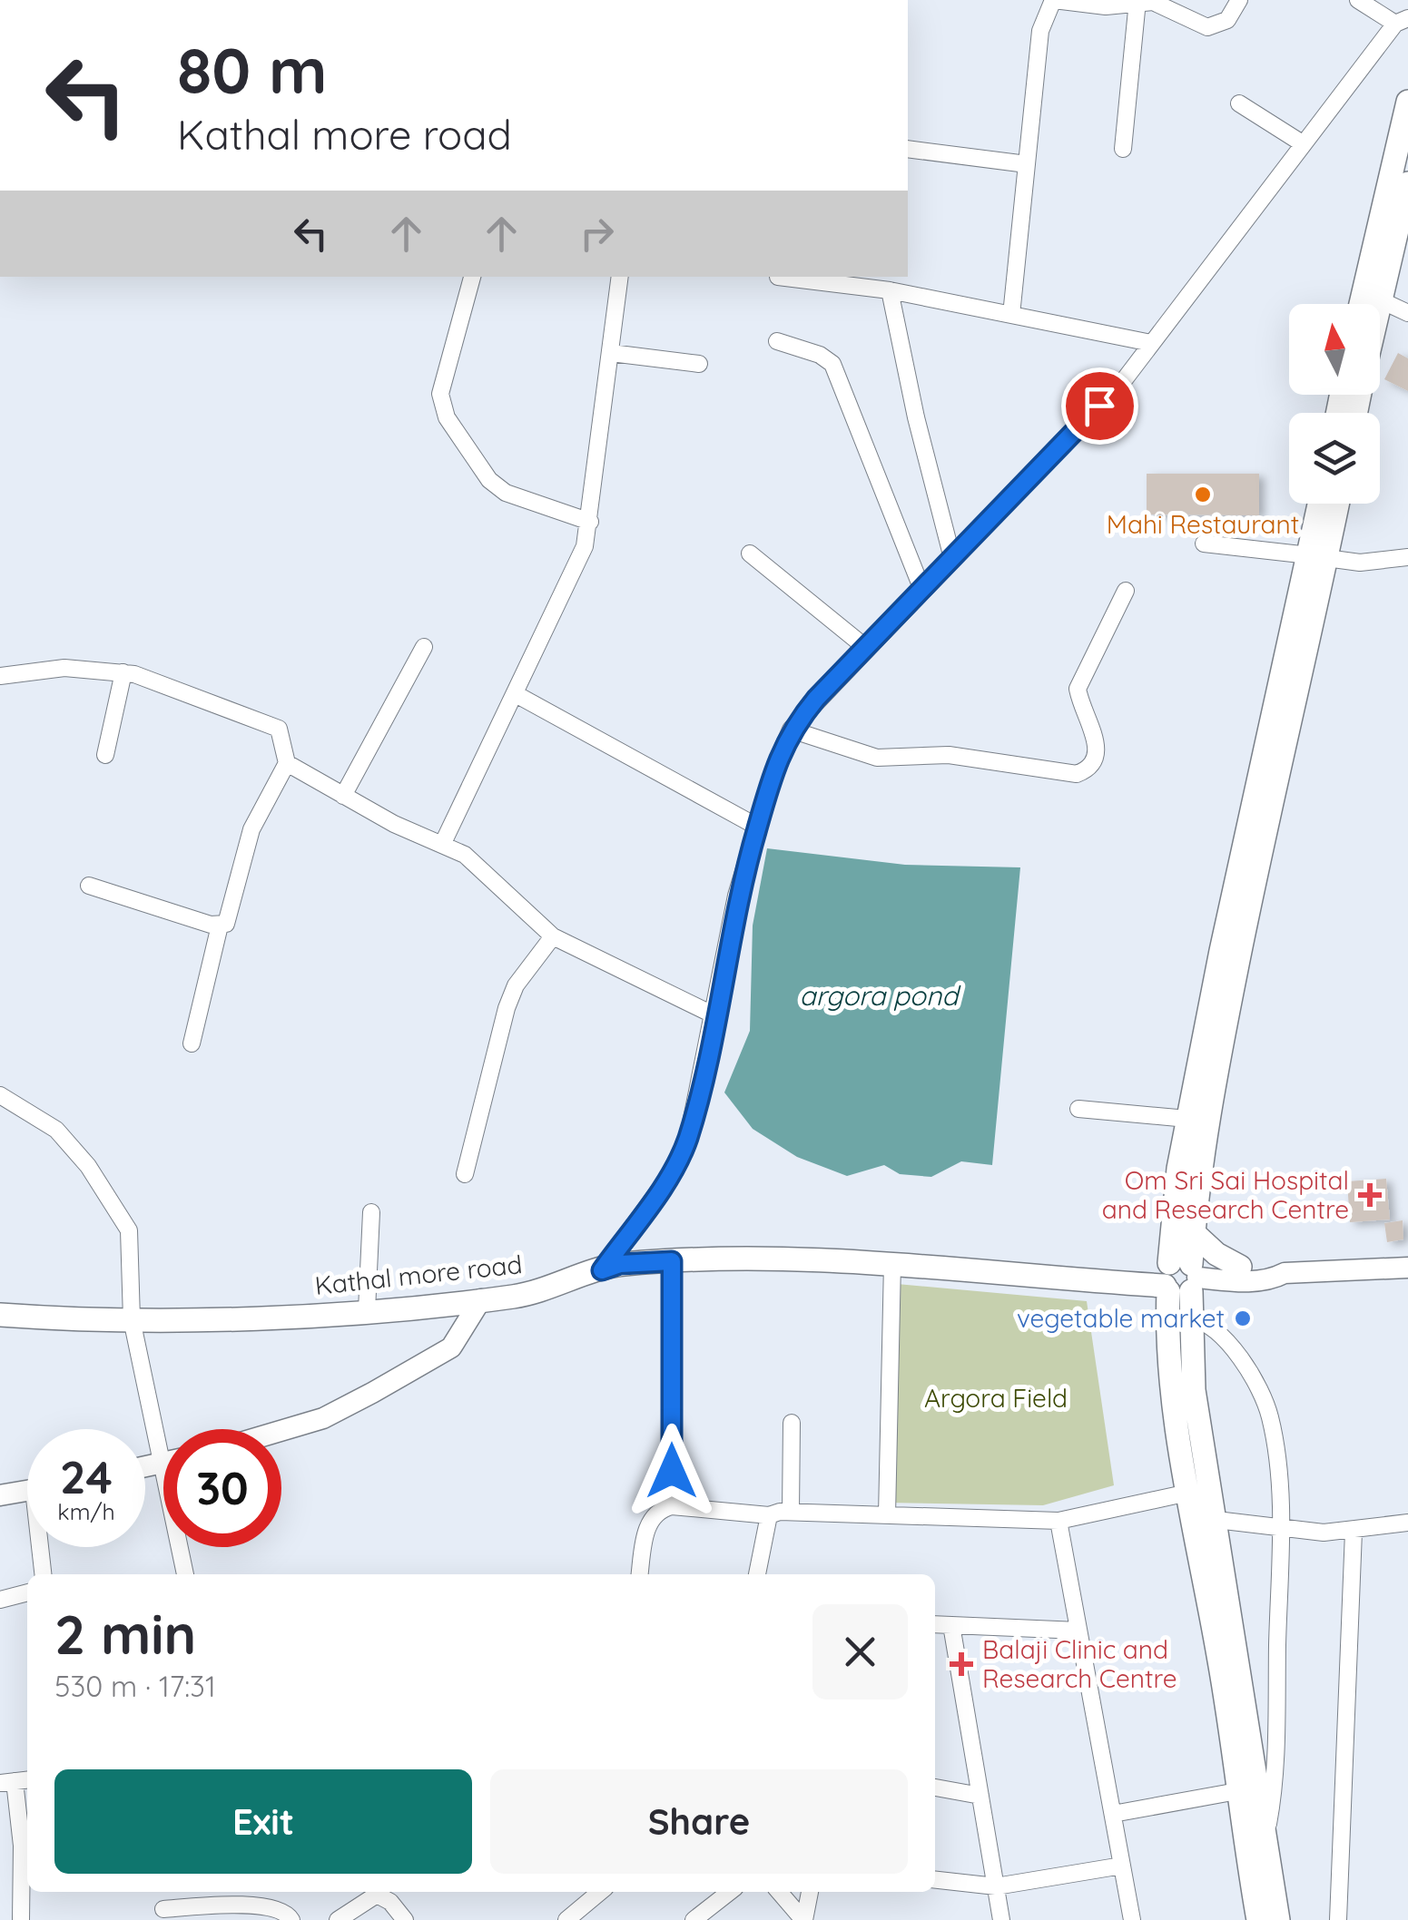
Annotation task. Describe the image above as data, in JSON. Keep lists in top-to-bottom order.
{
  "streets": {
    "main road": ["Kathal more road"]
  },
  "water": ["argora pond"],
  "parks": ["Argora Field"],
  "places": {
    "other": ["Mahi Restaurant", "vegetable market"],
    "health": ["Om Sri Sai Hospital and Research Centre", "Balaji Clinic and Research Centre"]
  },
  "north": "top",
  "page": {
    "turn": ["80 m", "Kathal more road"],
    "speed": "24 km/h",
    "limit": "30",
    "heading": ["2 min", "530 m · 17:31"],
    "buttons": ["Exit", "Share"]
  }
}
